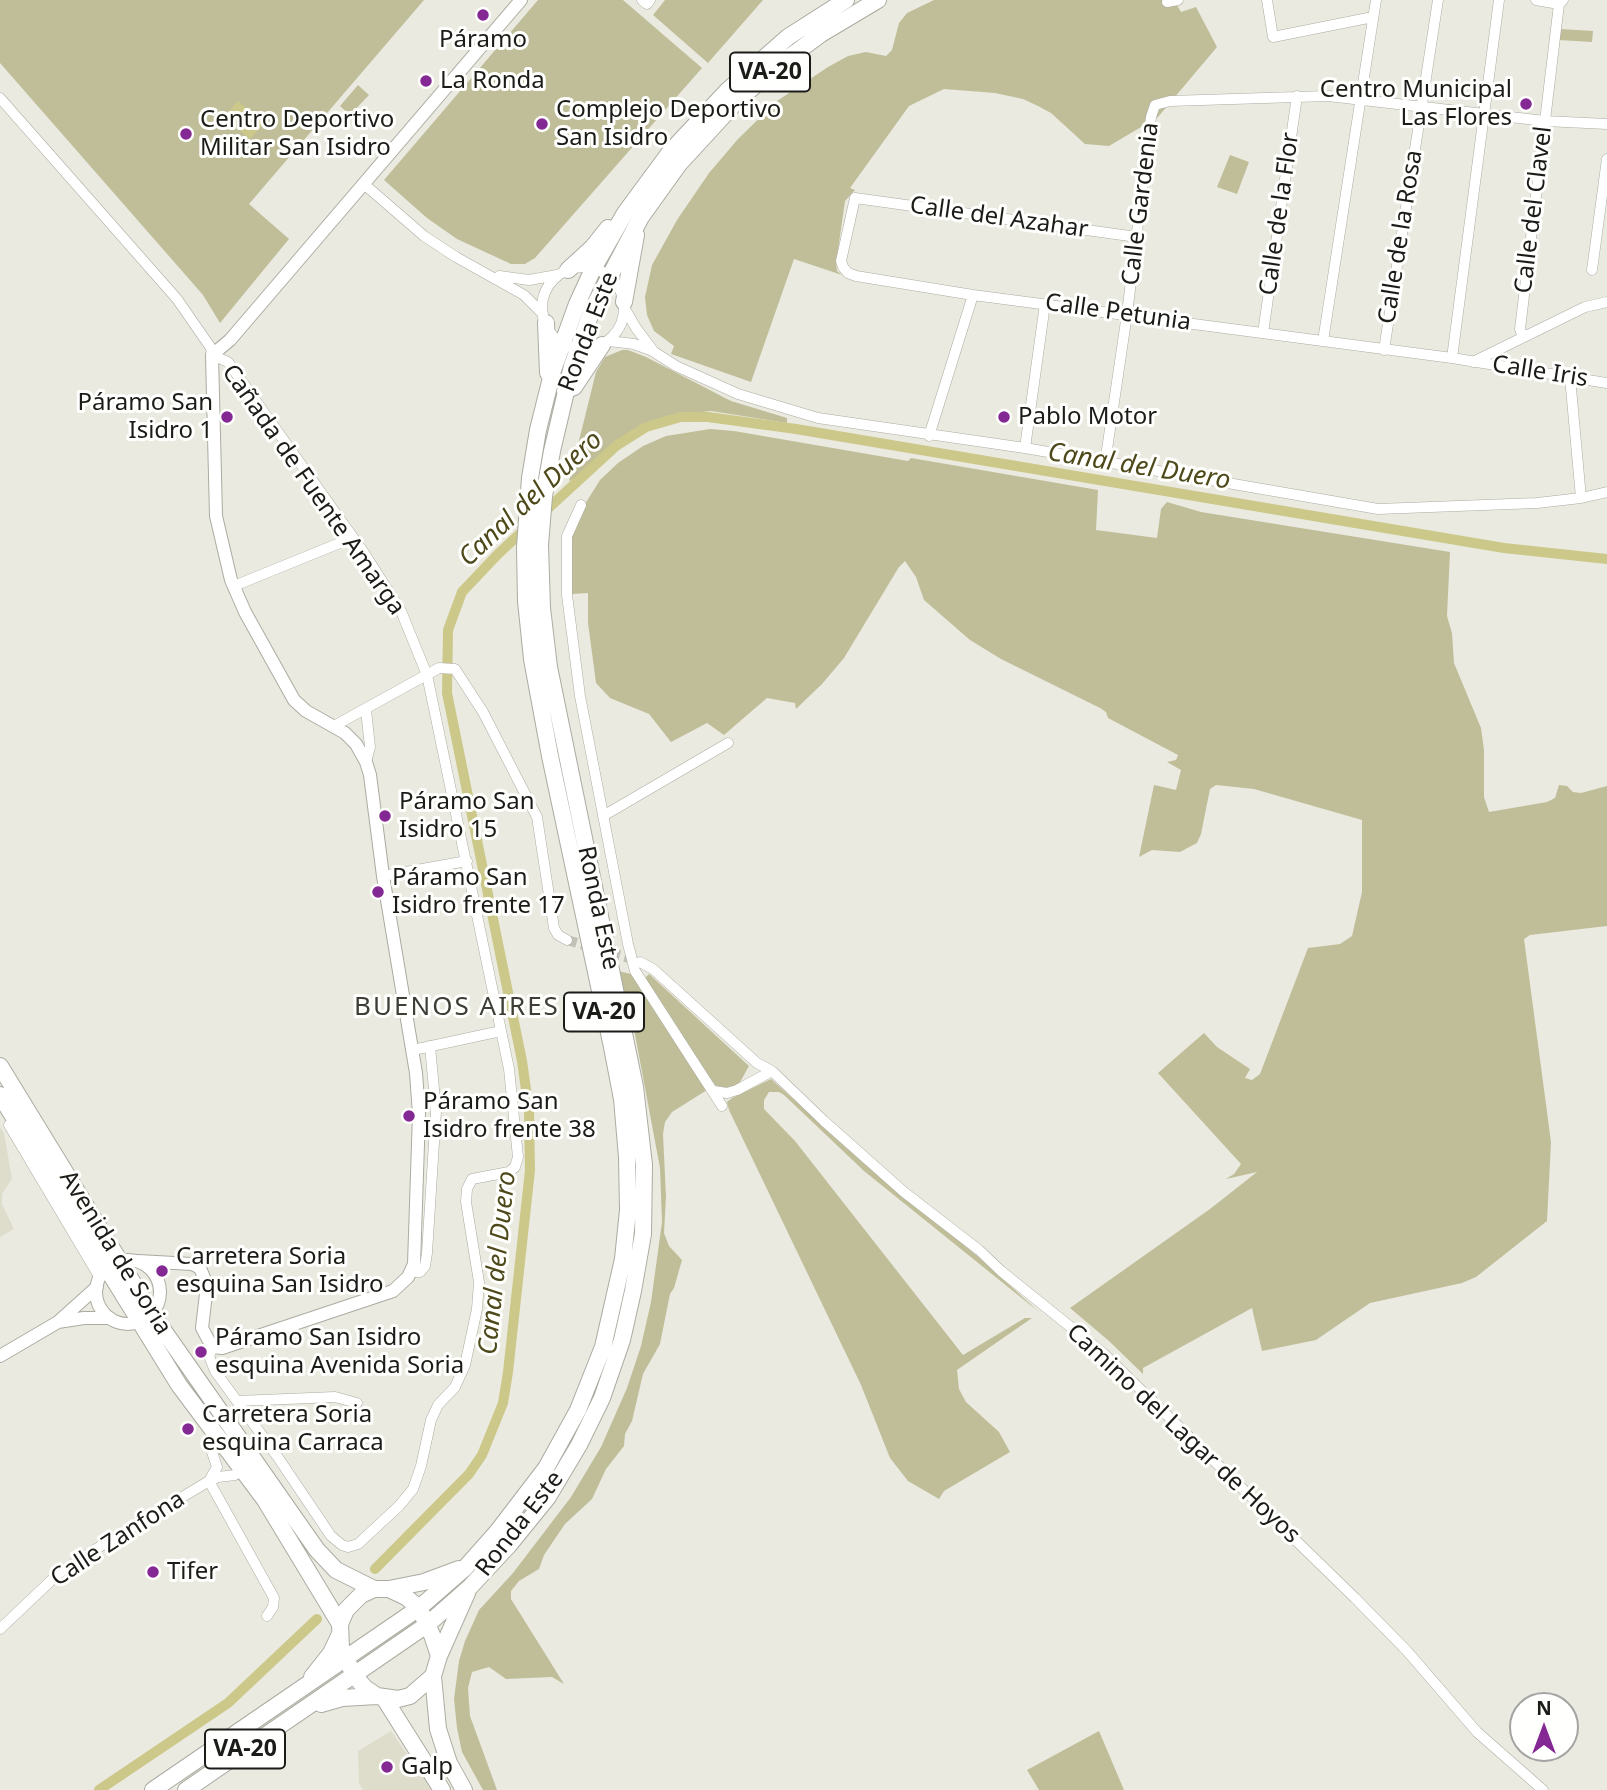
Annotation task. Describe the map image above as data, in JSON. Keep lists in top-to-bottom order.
{
  "streets": {
    "main road": ["VA-20", "Ronda Este", "Avenida de Soria"],
    "street": [
      "Calle Gardenia",
      "Calle del Clavel",
      "Calle de la Flor",
      "Calle del Azahar",
      "Calle de la Rosa",
      "Calle Petunia",
      "Calle Iris",
      "Cañada de Fuente Amarga",
      "Camino del Lagar de Hoyos",
      "Calle Zanfona"
    ]
  },
  "crossings": [
    ["Calle Gardenia", "Calle del Clavel"],
    ["Calle Gardenia", "Calle de la Flor"],
    ["Calle Gardenia", "Calle del Azahar"],
    ["Calle Gardenia", "Calle de la Rosa"],
    ["Calle Gardenia", "Calle Petunia"],
    ["Calle de la Flor", "Calle Petunia"],
    ["Calle del Azahar", "Calle Petunia"],
    ["Calle de la Rosa", "Calle Petunia"],
    ["Calle Petunia", "Calle Iris"],
    ["Ronda Este", "Avenida de Soria"]
  ],
  "districts": ["BUENOS AIRES"],
  "water": ["Canal del Duero"],
  "places": [
    "Páramo",
    "La Ronda",
    "Centro Municipal Las Flores",
    "Complejo Deportivo San Isidro",
    "Centro Deportivo Militar San Isidro",
    "Páramo San Isidro 1",
    "Pablo Motor",
    "Páramo San Isidro 15",
    "Páramo San Isidro frente 17",
    "Páramo San Isidro frente 38",
    "Carretera Soria esquina San Isidro",
    "Páramo San Isidro esquina Avenida Soria",
    "Carretera Soria esquina Carraca",
    "Tifer",
    "Galp"
  ],
  "north": "top"
}
